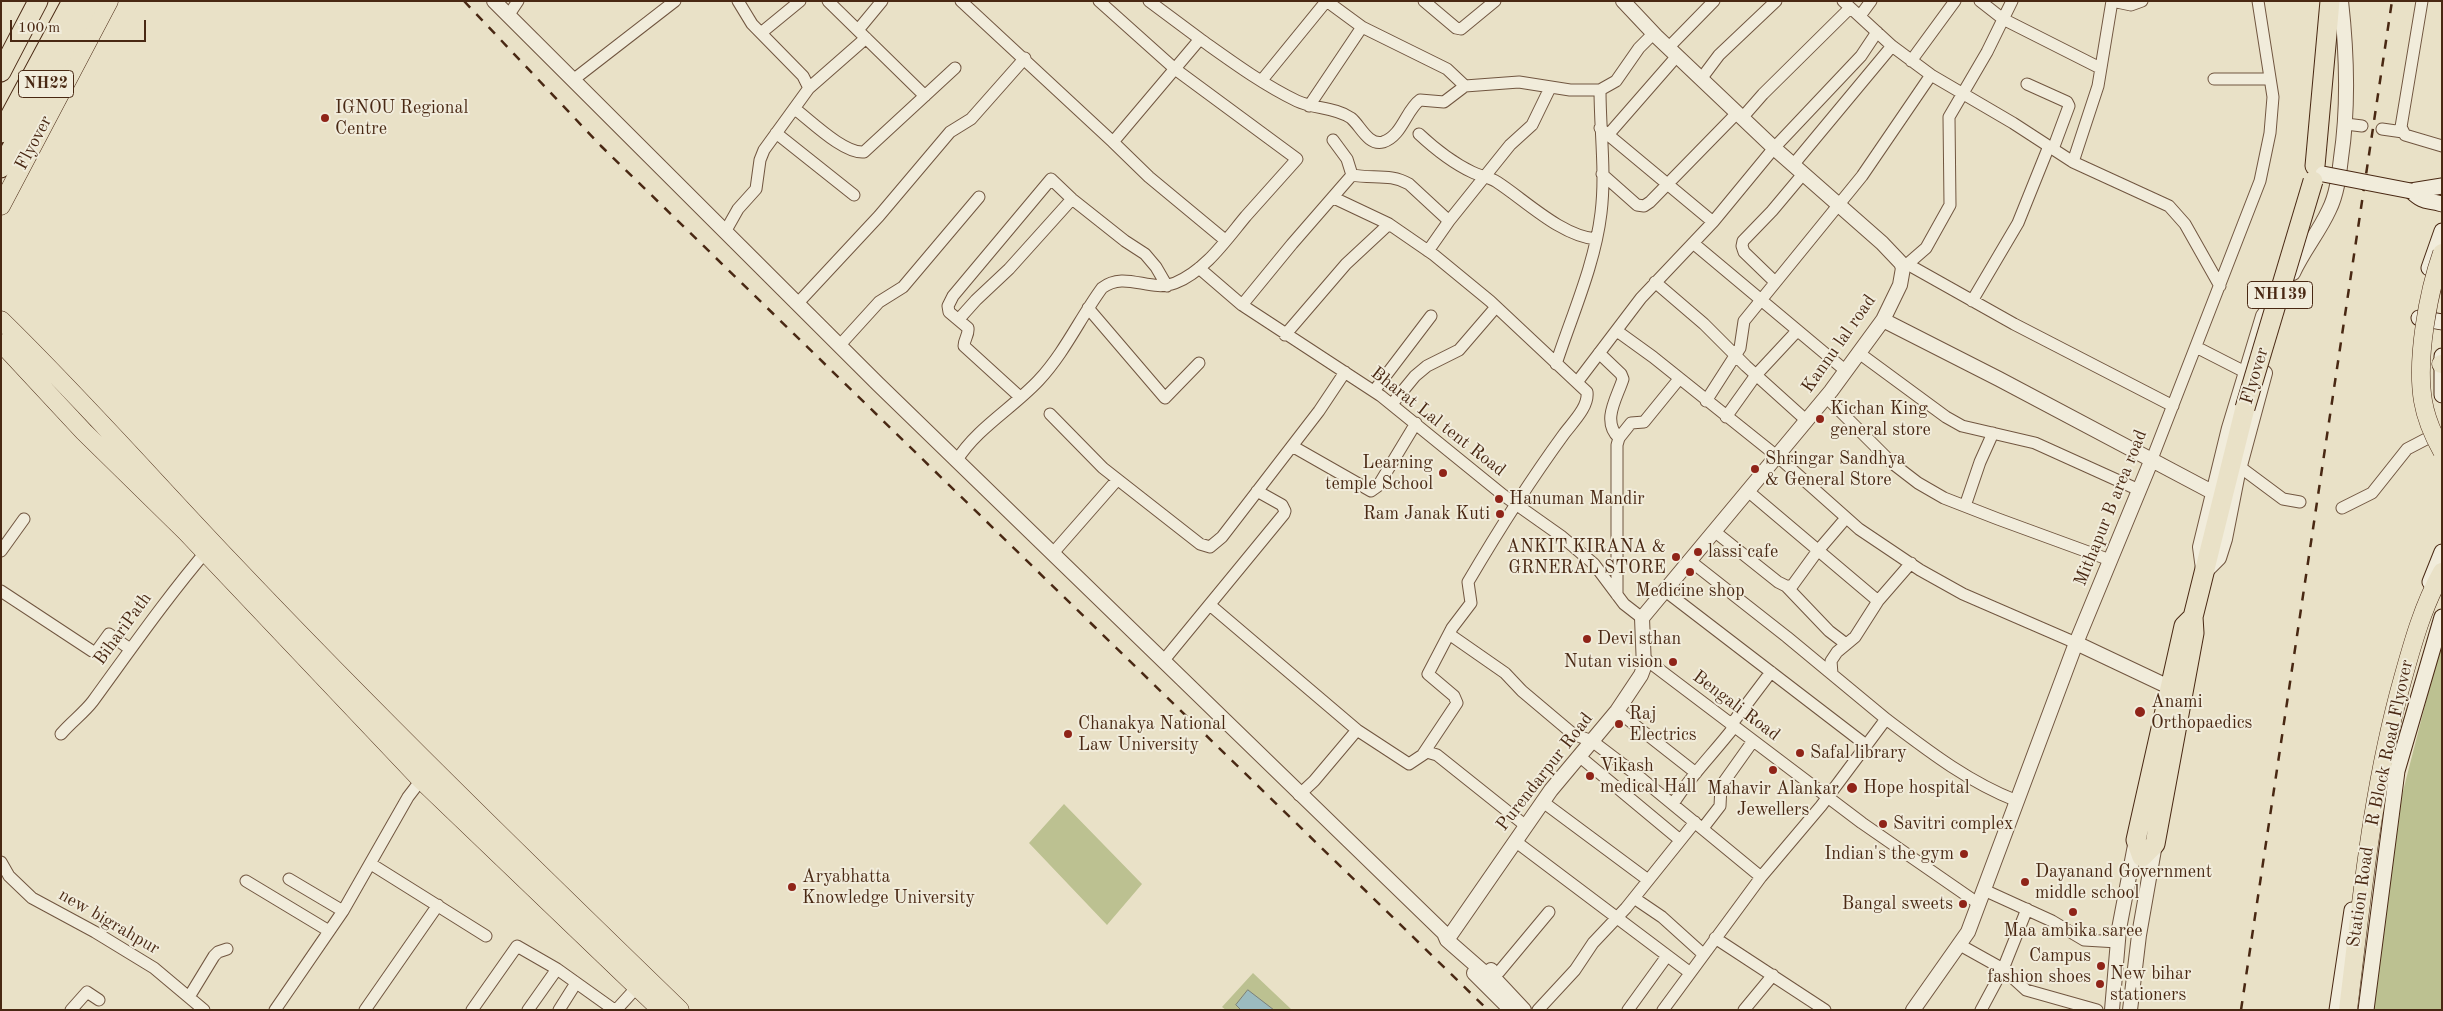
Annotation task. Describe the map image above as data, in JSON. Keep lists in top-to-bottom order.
{
  "streets": {
    "highway": ["NH22", "Flyover", "NH139"],
    "main road": ["R Block Road Flyover", "Station Road"],
    "street": [
      "Kannu lal road",
      "Bharat Lal tent Road",
      "Mithapur B area road",
      "BihariPath",
      "Bengali Road",
      "Purendarpur Road",
      "new bigrahpur"
    ]
  },
  "crossings": [
    ["Flyover", "NH139"],
    ["Kannu lal road", "Bharat Lal tent Road"],
    ["Kannu lal road", "Purendarpur Road"],
    ["Bharat Lal tent Road", "Purendarpur Road"],
    ["Mithapur B area road", "Bengali Road"],
    ["Bengali Road", "Purendarpur Road"]
  ],
  "places": [
    "IGNOU Regional Centre",
    "Kichan King general store",
    "Shringar Sandhya & General Store",
    "Learning temple School",
    "Hanuman Mandir",
    "Ram Janak Kuti",
    "lassi cafe",
    "ANKIT KIRANA & GRNERAL STORE",
    "Medicine shop",
    "Devi sthan",
    "Nutan vision",
    "Anami Orthopaedics",
    "Raj Electrics",
    "Chanakya National Law University",
    "Safal library",
    "Mahavir Alankar Jewellers",
    "Vikash medical Hall",
    "Hope hospital",
    "Savitri complex",
    "Indian's the gym",
    "Dayanand Government middle school",
    "Aryabhatta Knowledge University",
    "Bangal sweets",
    "Maa ambika saree",
    "Campus fashion shoes",
    "New bihar stationers"
  ],
  "scale_bar": "100 m"
}
